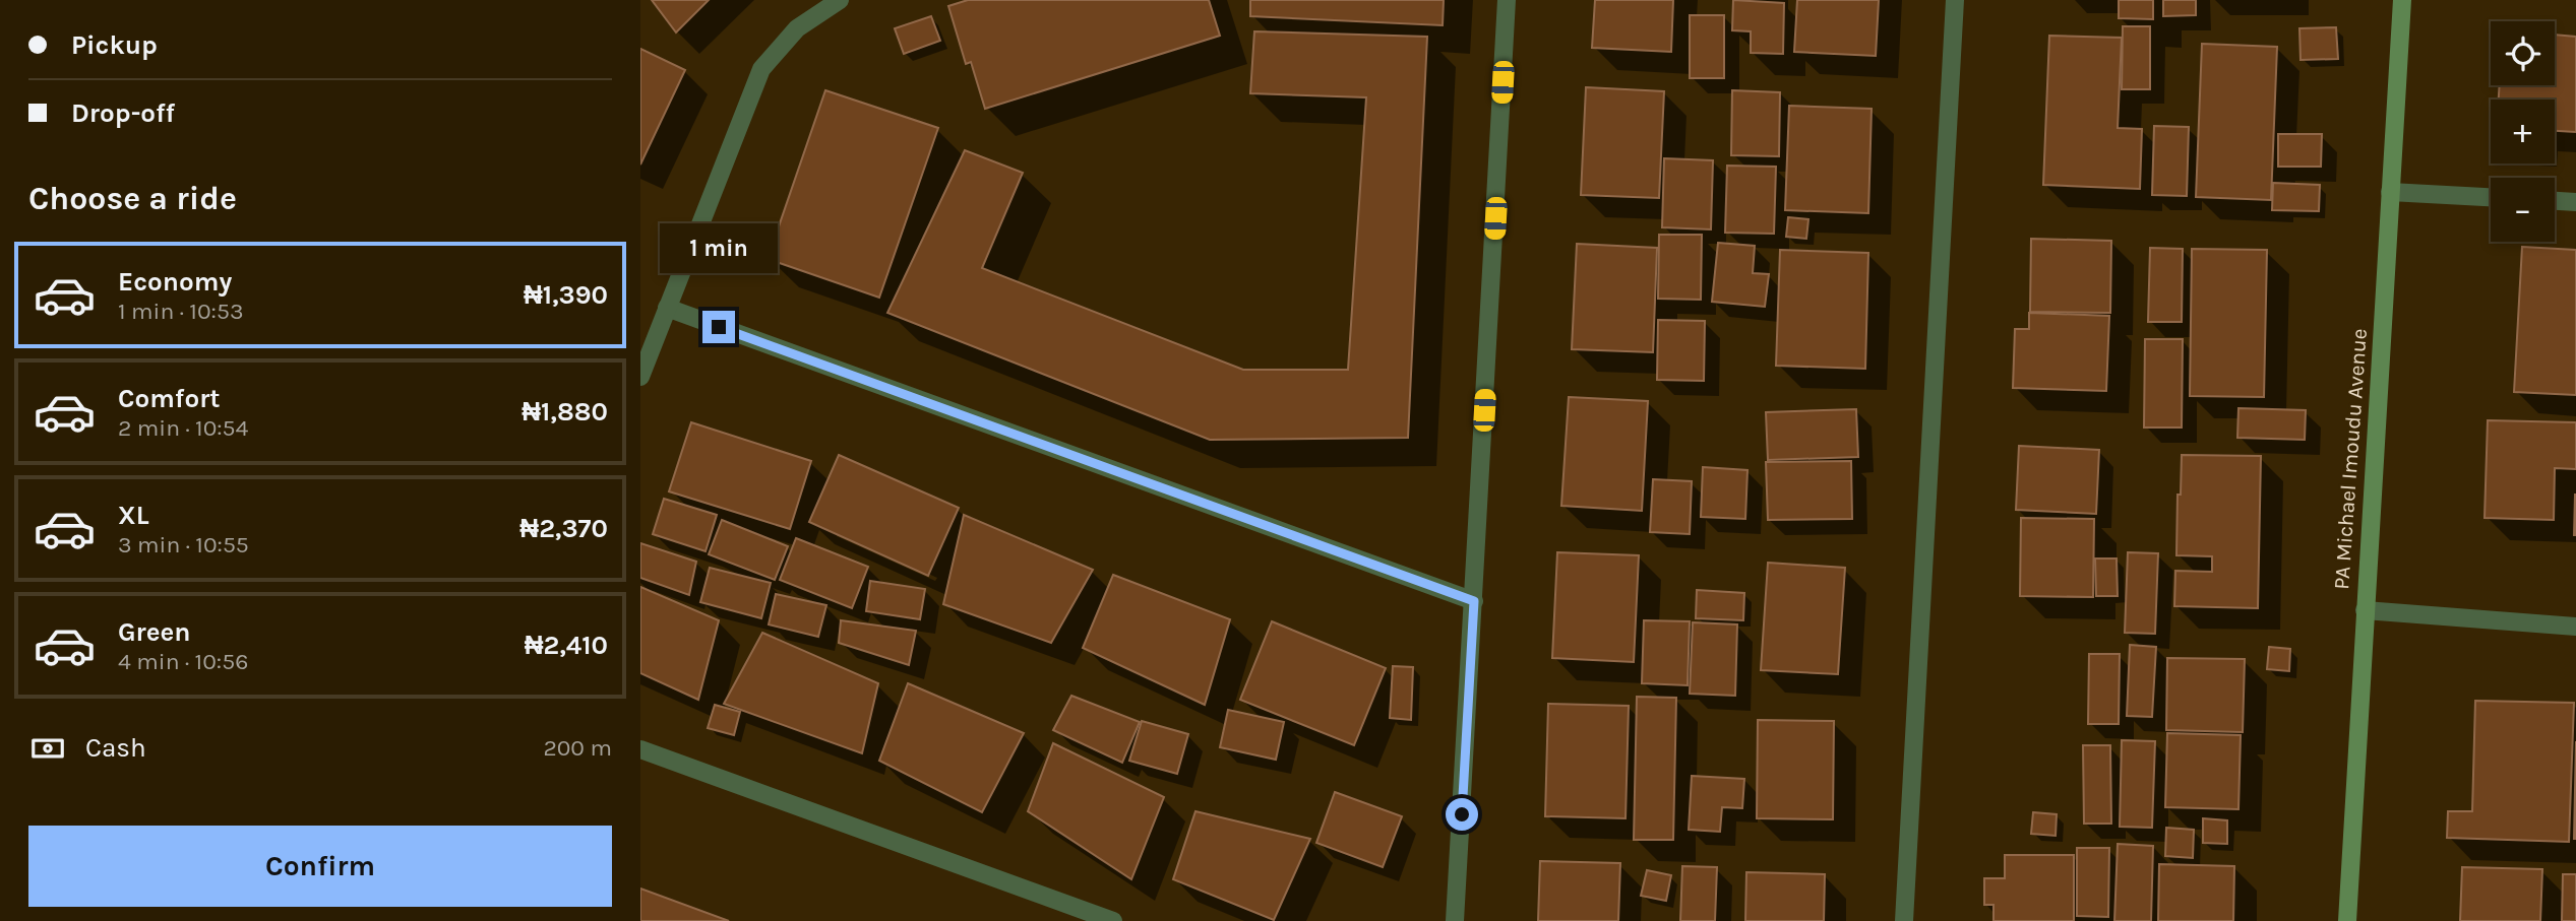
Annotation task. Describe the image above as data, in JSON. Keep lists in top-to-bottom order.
{
  "streets": {
    "street": ["PA Michael Imoudu Avenue"]
  },
  "page": {
    "banner": ["Pickup", "Drop-off"],
    "map_buttons": ["+", "−"],
    "heading": "Choose a ride",
    "bubble": "1 min",
    "list": [
      {
        "name": "Economy",
        "note": "1 min · 10:53",
        "value": "₦1,390"
      },
      {
        "name": "Comfort",
        "note": "2 min · 10:54",
        "value": "₦1,880"
      },
      {
        "name": "XL",
        "note": "3 min · 10:55",
        "value": "₦2,370"
      },
      {
        "name": "Green",
        "note": "4 min · 10:56",
        "value": "₦2,410"
      }
    ],
    "pay": ["Cash", "200 m"],
    "buttons": "Confirm"
  }
}
